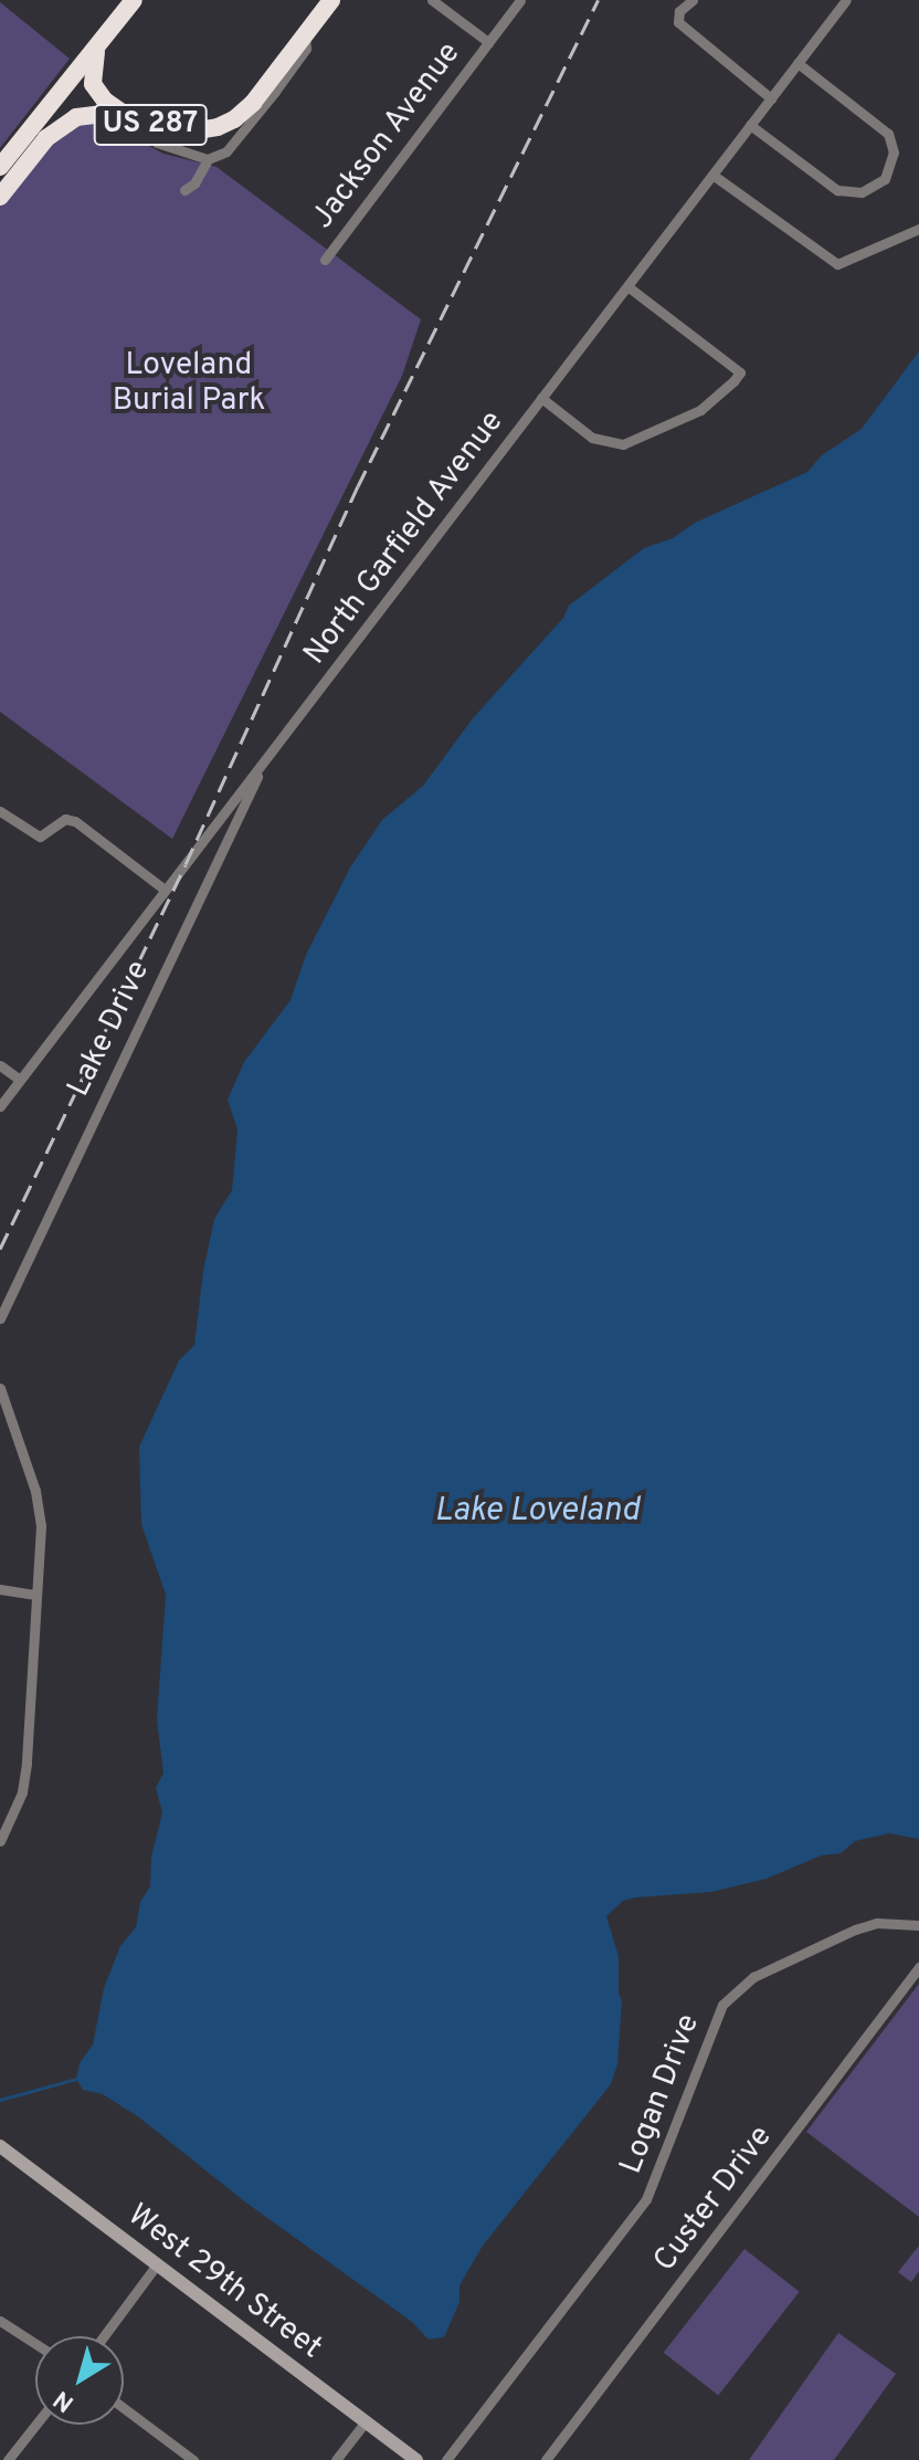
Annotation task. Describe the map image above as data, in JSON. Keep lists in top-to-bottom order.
{
  "streets": {
    "highway": ["US 287"],
    "main road": ["West 29th Street"],
    "street": [
      "Jackson Avenue",
      "North Garfield Avenue",
      "Lake Drive",
      "Logan Drive",
      "Custer Drive"
    ]
  },
  "crossings": [
    ["North Garfield Avenue", "Lake Drive"]
  ],
  "water": ["Lake Loveland"],
  "parks": ["Loveland Burial Park"],
  "north": "bottom left"
}
